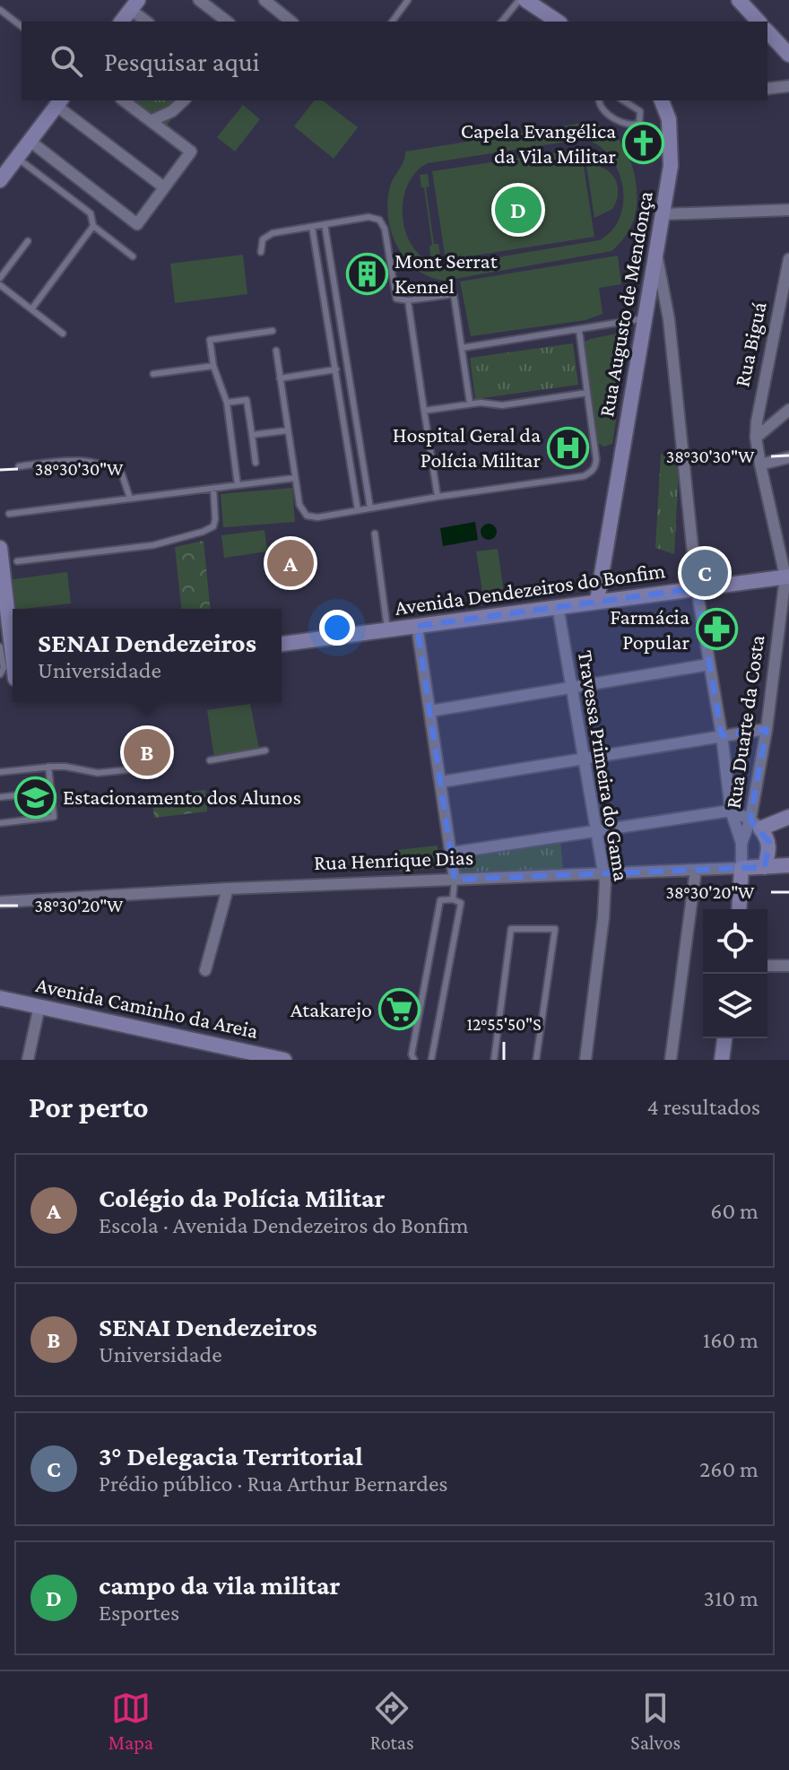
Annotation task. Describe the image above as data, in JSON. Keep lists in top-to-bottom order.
{
  "streets": {
    "street": [
      "Rua Augusto de Mendonça",
      "Rua Biguá",
      "Avenida Dendezeiros do Bonfim",
      "Rua Duarte da Costa",
      "Travessa Primeira do Gama",
      "Rua Henrique Dias",
      "Avenida Caminho da Areia"
    ]
  },
  "crossings": [
    ["Rua Augusto de Mendonça", "Avenida Dendezeiros do Bonfim"],
    ["Rua Biguá", "Rua Duarte da Costa"],
    ["Avenida Dendezeiros do Bonfim", "Rua Duarte da Costa"],
    ["Avenida Dendezeiros do Bonfim", "Travessa Primeira do Gama"],
    ["Travessa Primeira do Gama", "Rua Henrique Dias"]
  ],
  "places": {
    "church": ["Capela Evangélica da Vila Militar"],
    "building": ["Mont Serrat Kennel"],
    "hospital": ["Hospital Geral da Polícia Militar"],
    "pharmacy": ["Farmácia Popular"],
    "school or university": ["Estacionamento dos Alunos"],
    "supermarket": ["Atakarejo"]
  },
  "page": {
    "search": "Pesquisar aqui",
    "pins": [
      "D",
      "A",
      "C",
      "B"
    ],
    "popup": ["SENAI Dendezeiros", "Universidade"],
    "heading": ["Por perto", "4 resultados"],
    "list": [
      {
        "mark": "A",
        "name": "Colégio da Polícia Militar",
        "note": "Escola · Avenida Dendezeiros do Bonfim",
        "value": "60 m"
      },
      {
        "mark": "B",
        "name": "SENAI Dendezeiros",
        "note": "Universidade",
        "value": "160 m"
      },
      {
        "mark": "C",
        "name": "3° Delegacia Territorial",
        "note": "Prédio público · Rua Arthur Bernardes",
        "value": "260 m"
      },
      {
        "mark": "D",
        "name": "campo da vila militar",
        "note": "Esportes",
        "value": "310 m"
      }
    ],
    "nav": ["Mapa", "Rotas", "Salvos"]
  },
  "coordinates": ["38°30'30\"W", "38°30'20\"W", "12°55'50\"S"]
}
